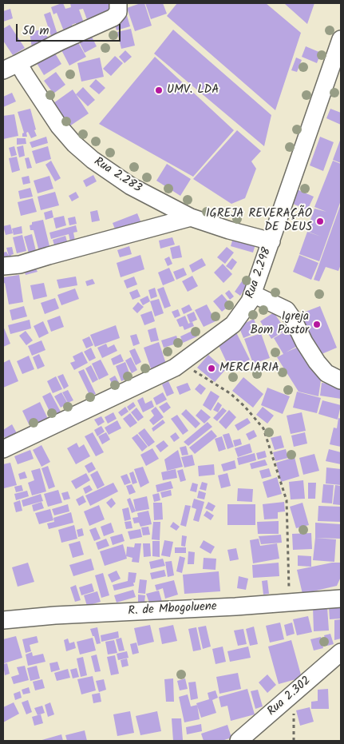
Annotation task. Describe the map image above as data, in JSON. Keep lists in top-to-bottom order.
{
  "streets": {
    "street": [
      "Rua 2.283",
      "Rua 2.298",
      "R. de Mbogoluene",
      "Rua 2.302"
    ]
  },
  "crossings": [
    ["Rua 2.283", "Rua 2.298"]
  ],
  "places": [
    "UMV. LDA",
    "IGREJA REVERAÇÃO DE DEUS",
    "Igreja Bom Pastor",
    "MERCIARIA"
  ],
  "scale_bar": "50 m"
}
